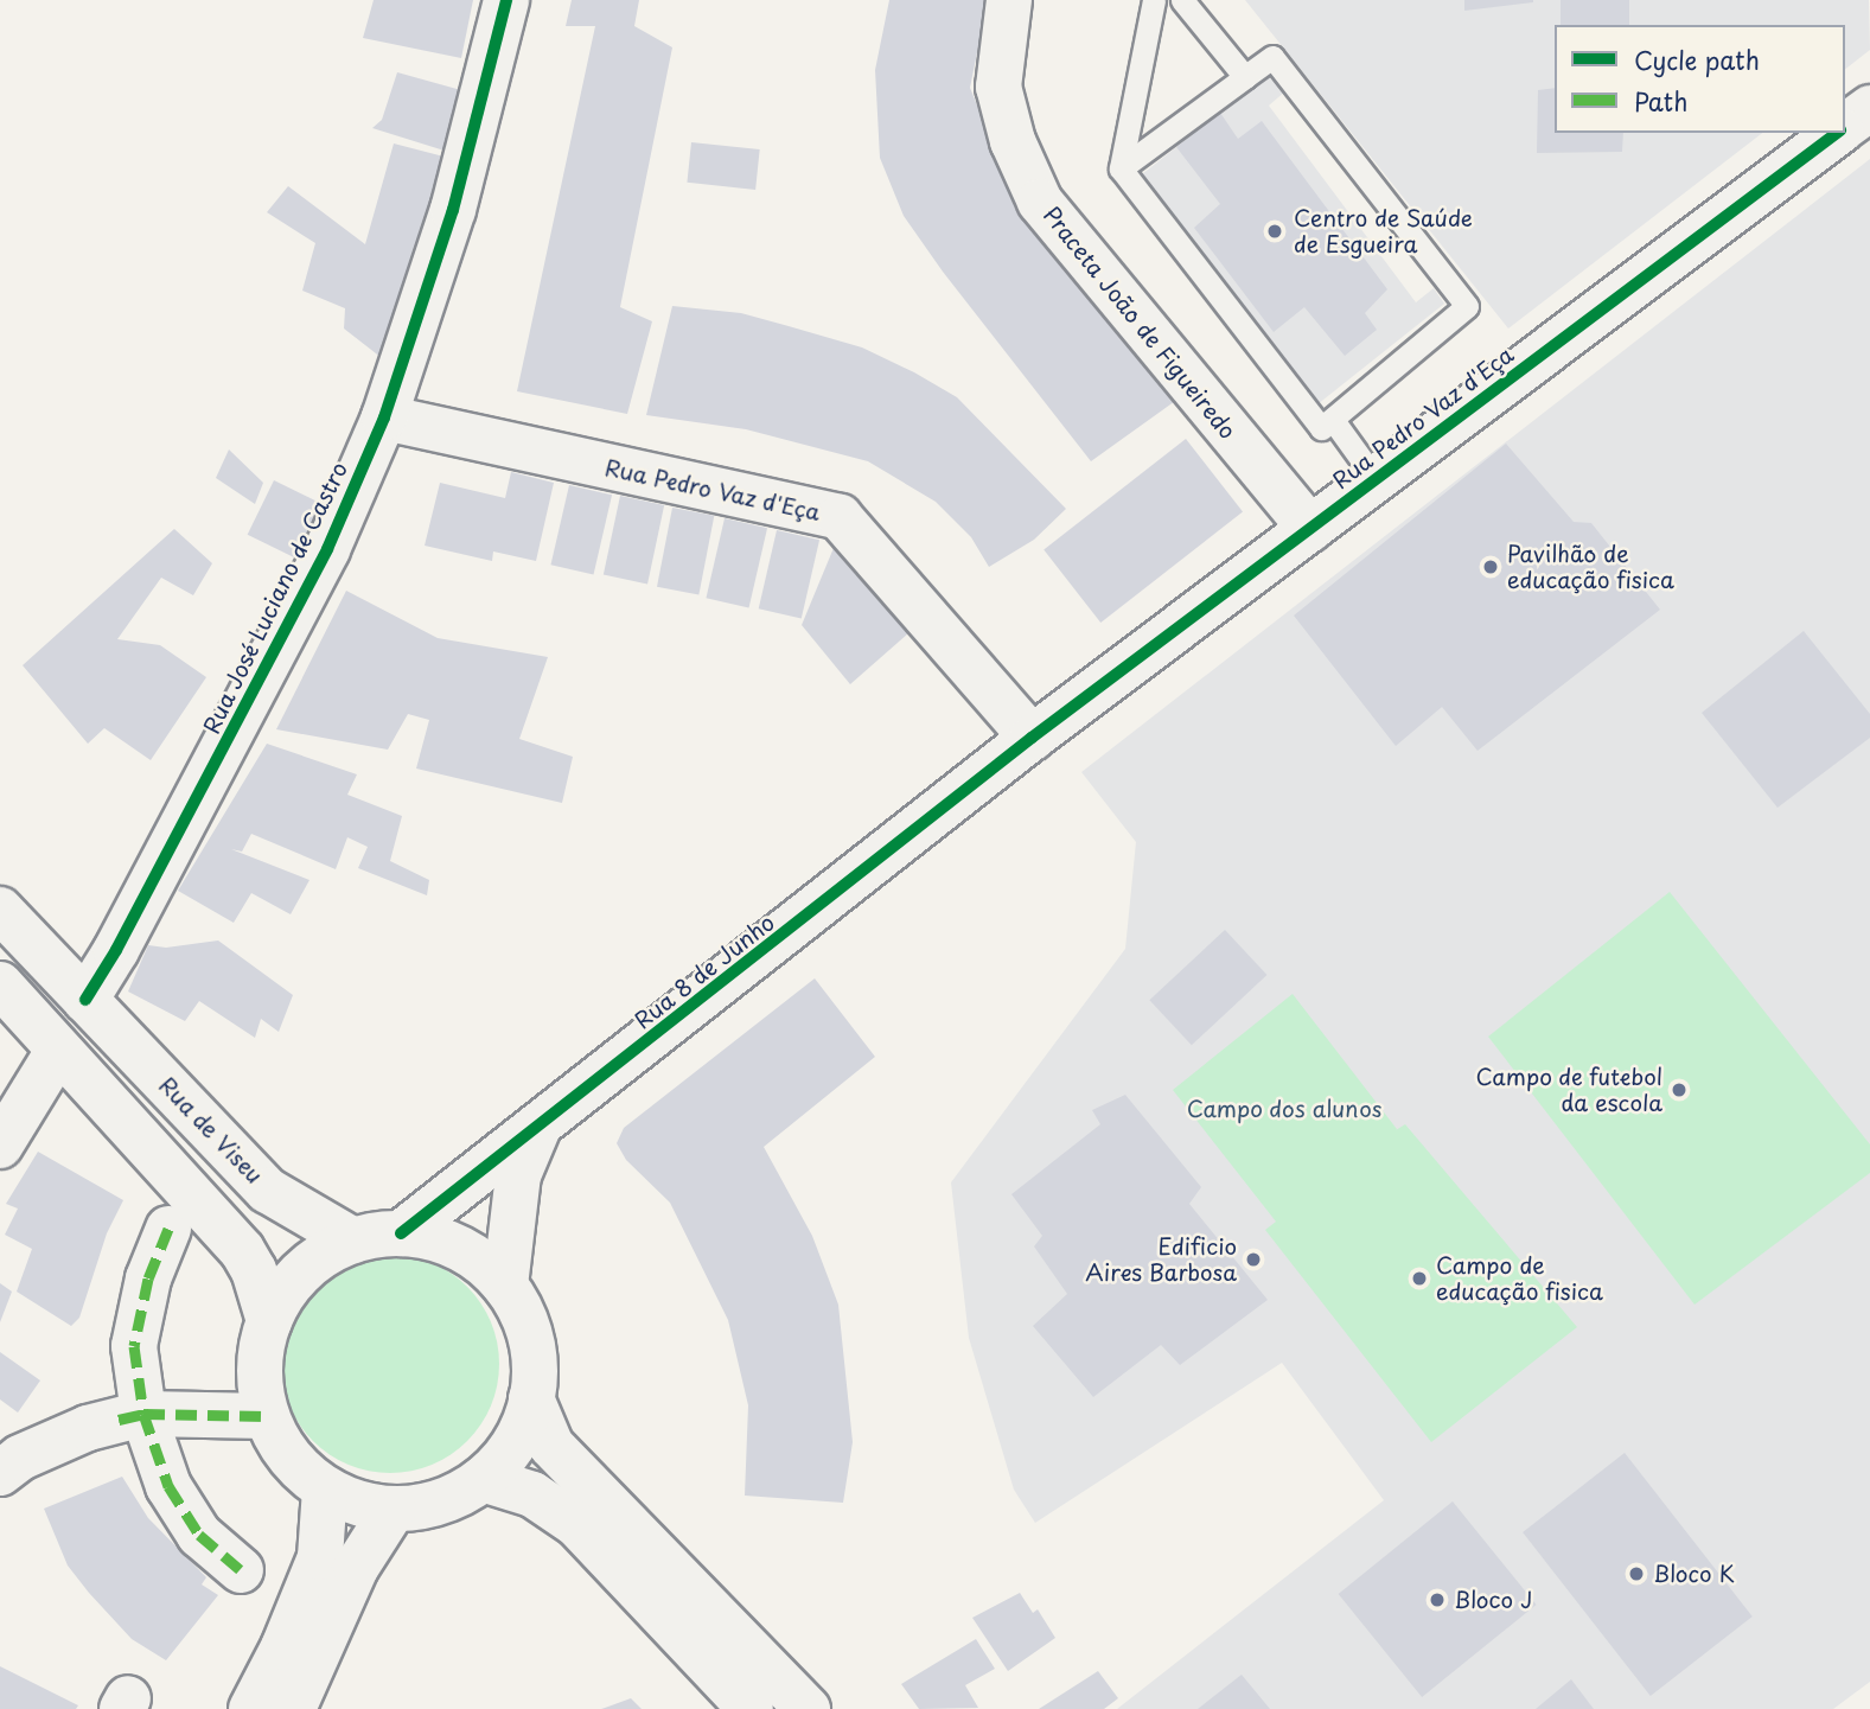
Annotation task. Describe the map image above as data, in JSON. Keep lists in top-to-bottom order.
{
  "streets": {
    "street": [
      "Praceta João de Figueiredo",
      "Rua Pedro Vaz d'Eça",
      "Rua José Luciano de Castro",
      "Rua 8 de Junho",
      "Rua de Viseu"
    ]
  },
  "crossings": [
    ["Praceta João de Figueiredo", "Rua Pedro Vaz d'Eça"],
    ["Rua Pedro Vaz d'Eça", "Rua José Luciano de Castro"],
    ["Rua Pedro Vaz d'Eça", "Rua 8 de Junho"],
    ["Rua José Luciano de Castro", "Rua de Viseu"],
    ["Rua 8 de Junho", "Rua de Viseu"]
  ],
  "parks": ["Campo dos alunos"],
  "places": [
    "Centro de Saúde de Esgueira",
    "Pavilhão de educação fisica",
    "Campo de futebol da escola",
    "Edificio Aires Barbosa",
    "Campo de educação fisica",
    "Bloco K",
    "Bloco J"
  ],
  "legend": ["Cycle path", "Path"]
}
